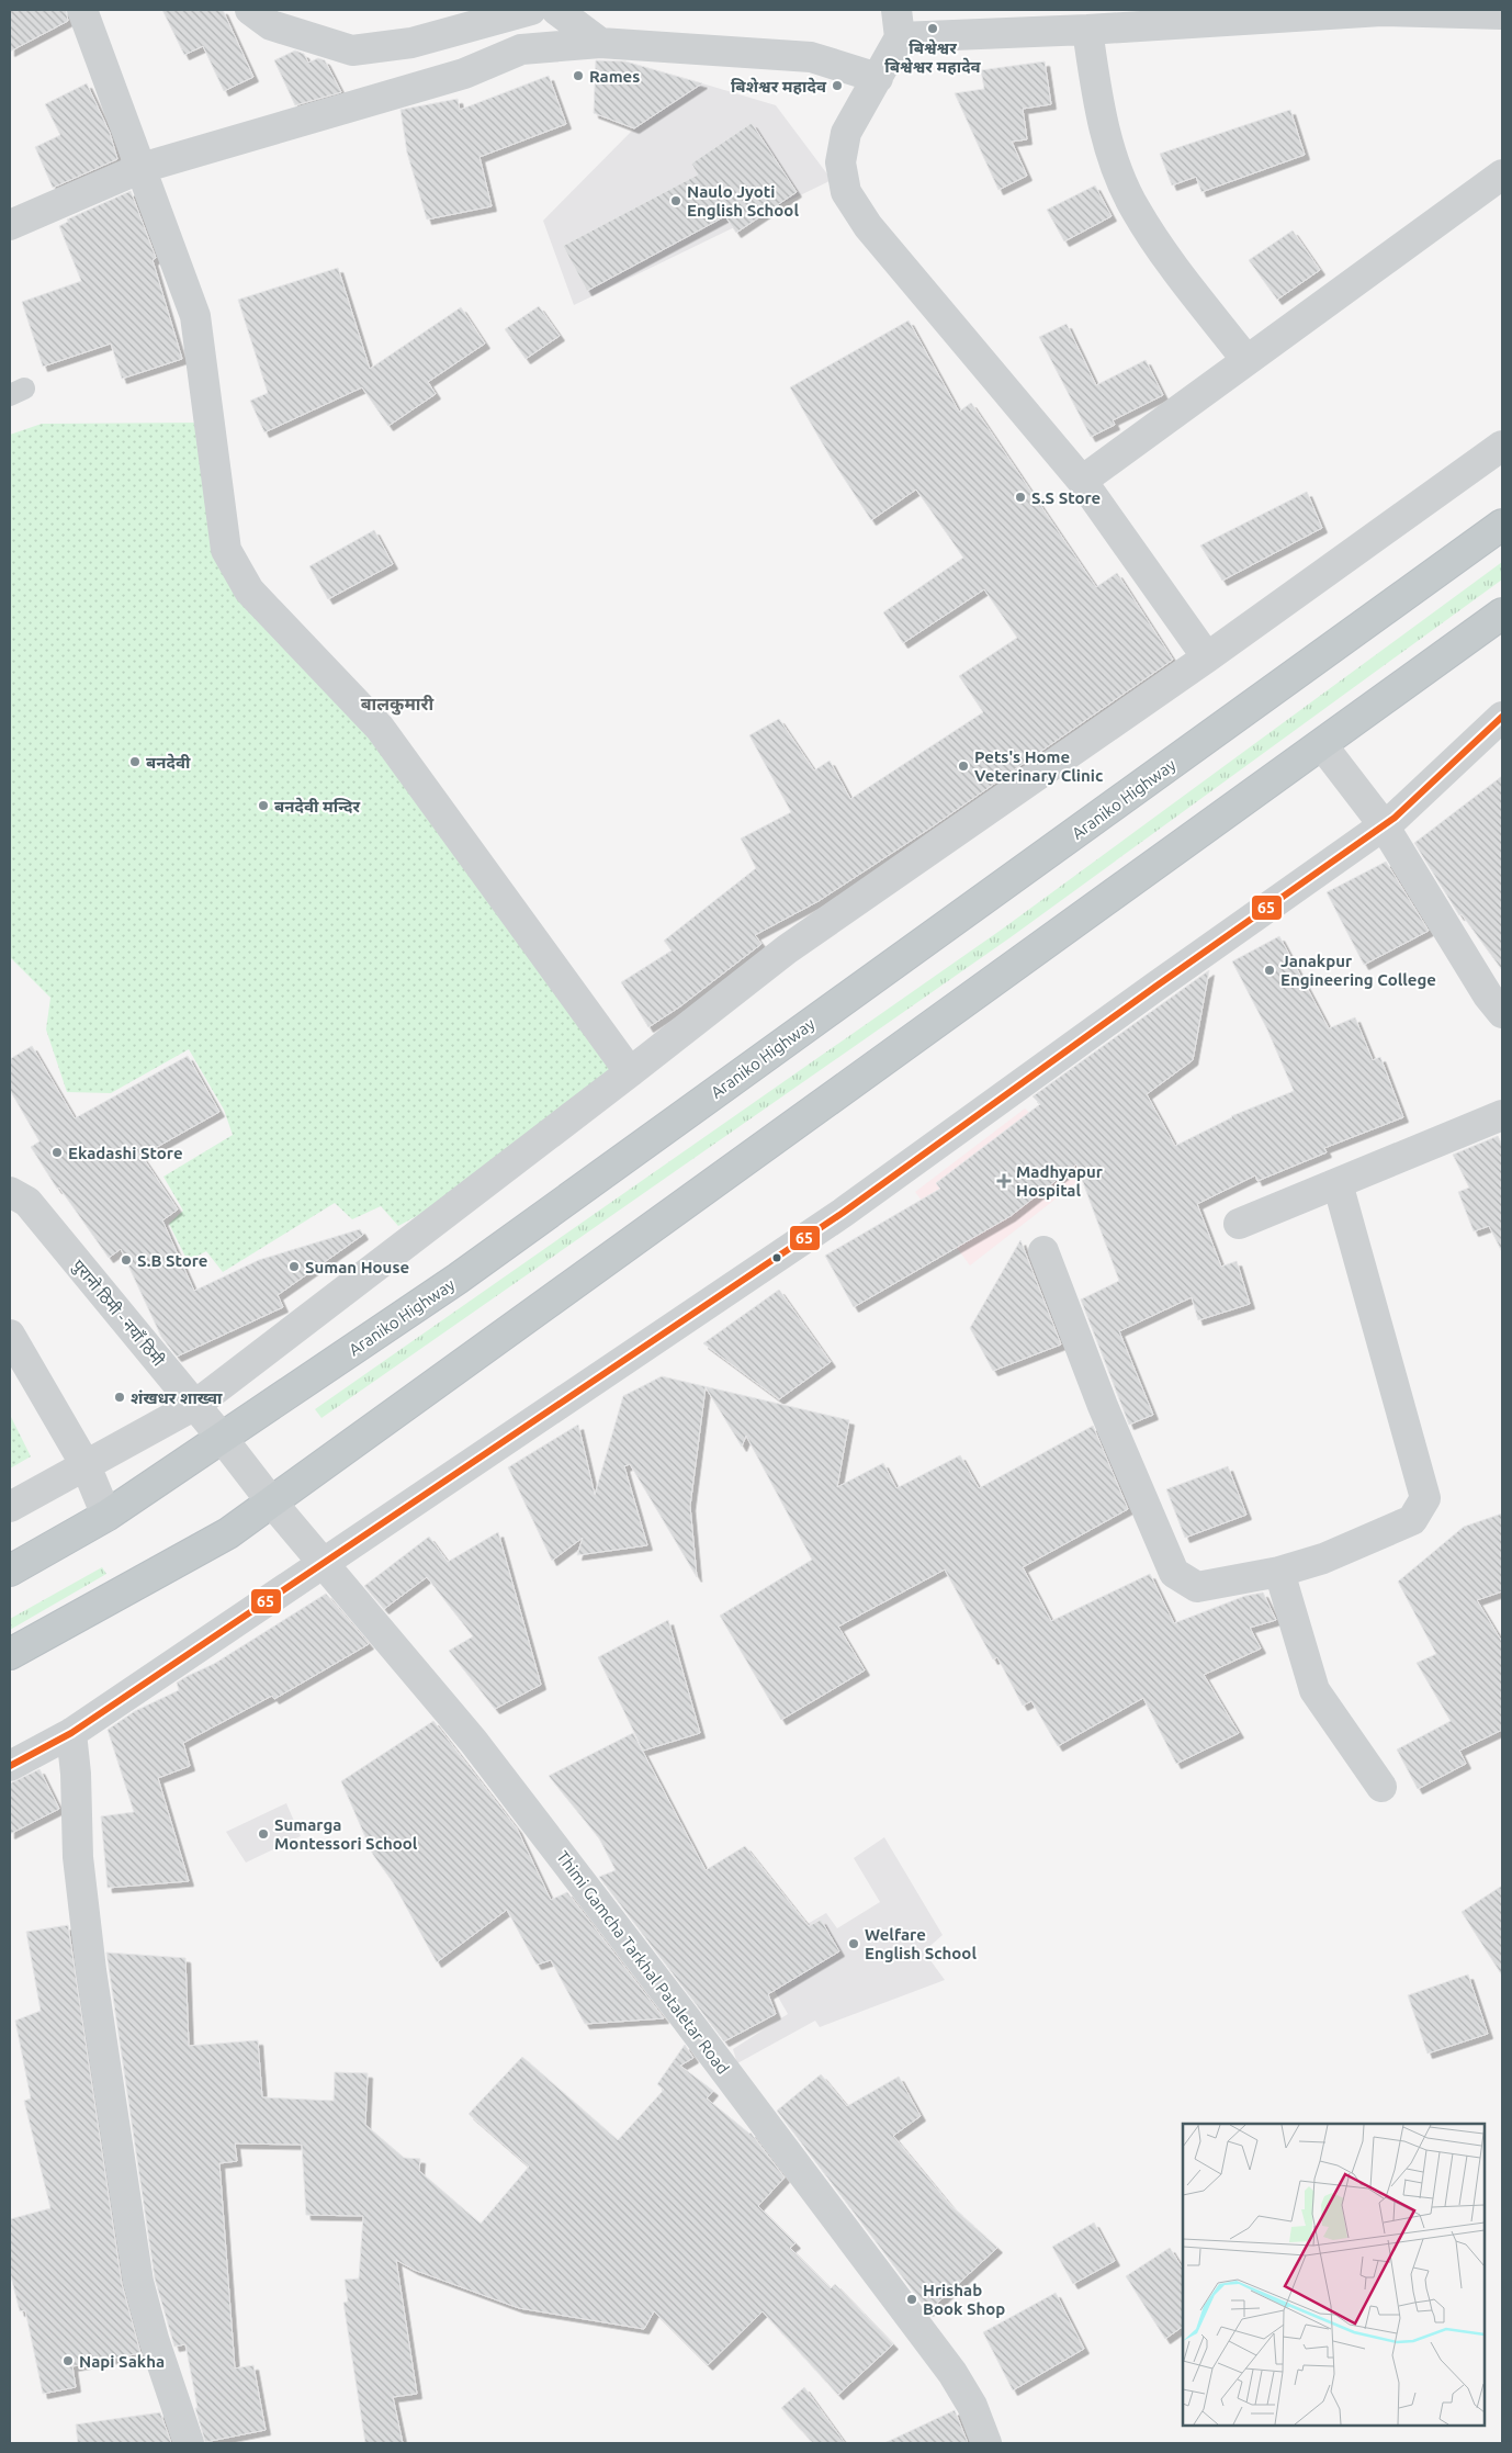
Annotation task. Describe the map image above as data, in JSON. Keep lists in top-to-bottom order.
{
  "streets": {
    "highway": ["Araniko Highway"],
    "street": ["पुरानो ठिमी - नयाँ ठिमी", "Thimi Gamcha Tarkhal Pataletar Road"]
  },
  "crossings": [
    ["Araniko Highway", "पुरानो ठिमी - नयाँ ठिमी"],
    ["पुरानो ठिमी - नयाँ ठिमी", "Thimi Gamcha Tarkhal Pataletar Road"]
  ],
  "districts": ["बालकुमारी"],
  "places": {
    "other": [
      "बिश्वेश्वर बिश्वेश्वर महादेव",
      "Rames",
      "बिशेश्वर महादेव",
      "Naulo Jyoti English School",
      "S.S Store",
      "बनदेवी",
      "Pets's Home Veterinary Clinic",
      "बनदेवी मन्दिर",
      "Janakpur Engineering College",
      "Ekadashi Store",
      "S.B Store",
      "Suman House",
      "शंखधर शाख्वा",
      "Sumarga Montessori School",
      "Welfare English School",
      "Hrishab Book Shop",
      "Napi Sakha"
    ],
    "health": ["Madhyapur Hospital"]
  },
  "lines": ["transit line 65"]
}
